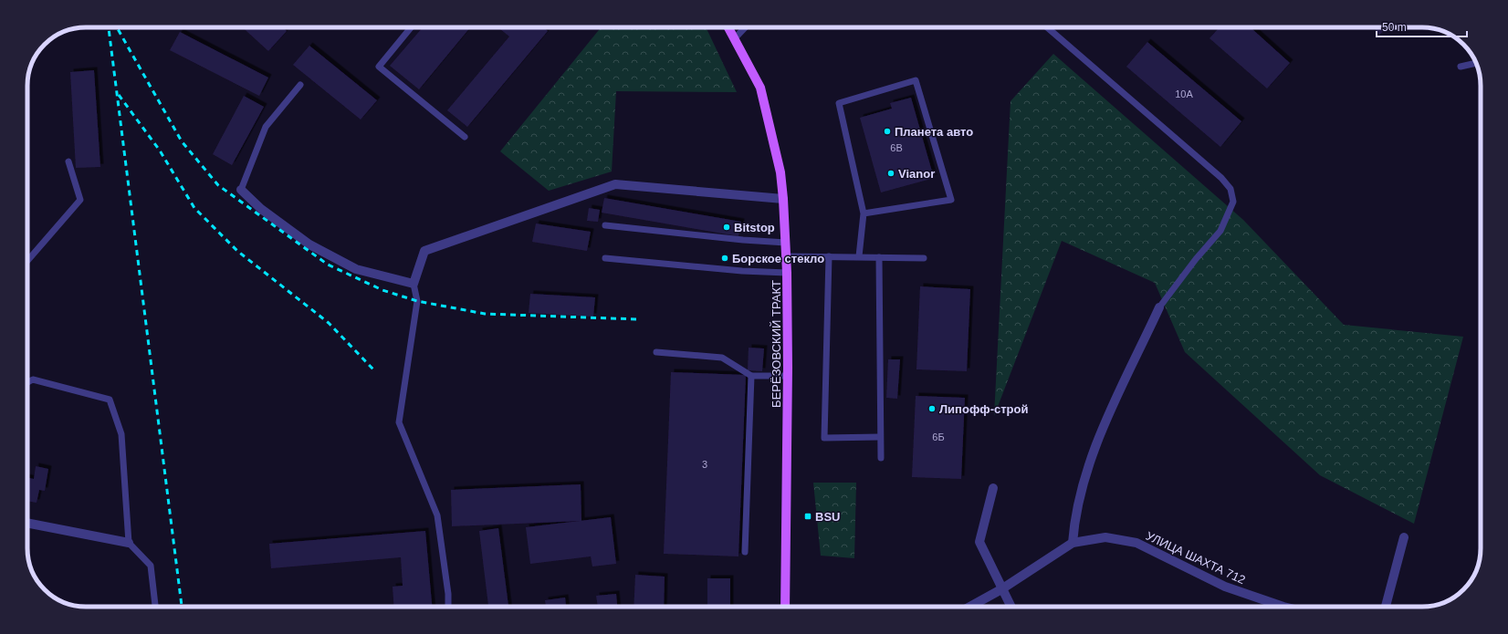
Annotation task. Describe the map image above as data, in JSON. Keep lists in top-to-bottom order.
{
  "streets": {
    "main road": ["БЕРЁЗОВСКИЙ ТРАКТ"],
    "street": ["УЛИЦА ШАХТА 712"]
  },
  "places": {
    "other": [
      "Планета авто",
      "Vianor",
      "Bitstop",
      "Борское стекло",
      "Липофф-строй"
    ],
    "transit": ["BSU"]
  },
  "house_numbers": [
    "10А",
    "6В",
    "6Б",
    "3"
  ],
  "scale_bar": "50 m"
}
